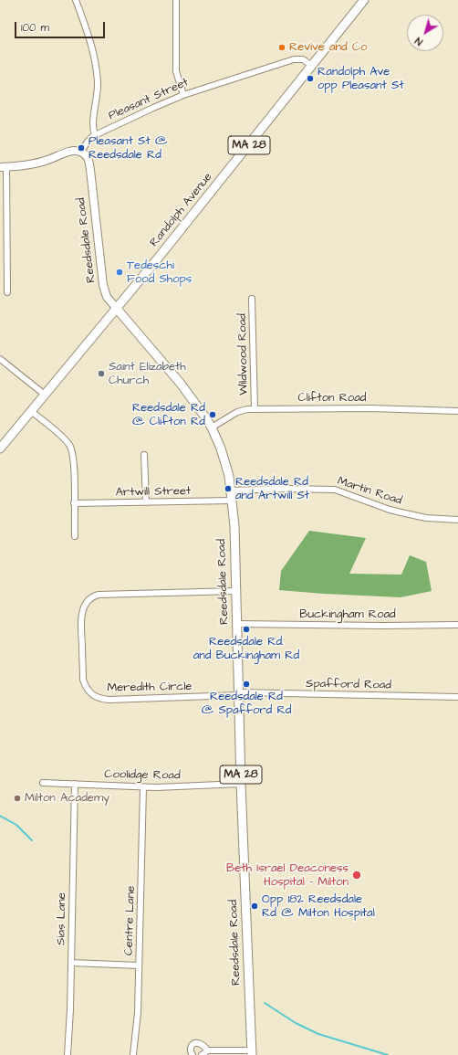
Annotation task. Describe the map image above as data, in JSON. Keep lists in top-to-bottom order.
{
  "streets": {
    "main road": ["MA 28", "Randolph Avenue", "Reedsdale Road"],
    "street": [
      "Pleasant Street",
      "Wildwood Road",
      "Clifton Road",
      "Martin Road",
      "Artwill Street",
      "Buckingham Road",
      "Spafford Road",
      "Meredith Circle",
      "Coolidge Road",
      "Sias Lane",
      "Centre Lane"
    ]
  },
  "crossings": [
    ["Pleasant Street", "Randolph Avenue"],
    ["Pleasant Street", "Reedsdale Road"],
    ["Randolph Avenue", "Reedsdale Road"],
    ["Reedsdale Road", "Clifton Road"],
    ["Reedsdale Road", "Martin Road"],
    ["Reedsdale Road", "Artwill Street"],
    ["Reedsdale Road", "Buckingham Road"],
    ["Reedsdale Road", "Spafford Road"],
    ["Reedsdale Road", "Meredith Circle"],
    ["Reedsdale Road", "Coolidge Road"],
    ["Wildwood Road", "Clifton Road"],
    ["Spafford Road", "Meredith Circle"],
    ["Coolidge Road", "Sias Lane"],
    ["Coolidge Road", "Centre Lane"]
  ],
  "places": [
    "Revive and Co",
    "Randolph Ave opp Pleasant St",
    "Pleasant St @ Reedsdale Rd",
    "Tedeschi Food Shops",
    "Saint Elizabeth Church",
    "Reedsdale Rd @ Clifton Rd",
    "Reedsdale Rd and Artwill St",
    "Reedsdale Rd. and Buckingham Rd",
    "Reedsdale Rd @ Spafford Rd",
    "Milton Academy",
    "Beth Israel Deaconess Hospital – Milton",
    "Opp 182 Reedsdale Rd @ Milton Hospital"
  ],
  "scale_bar": "100 m",
  "north": "bottom left"
}
